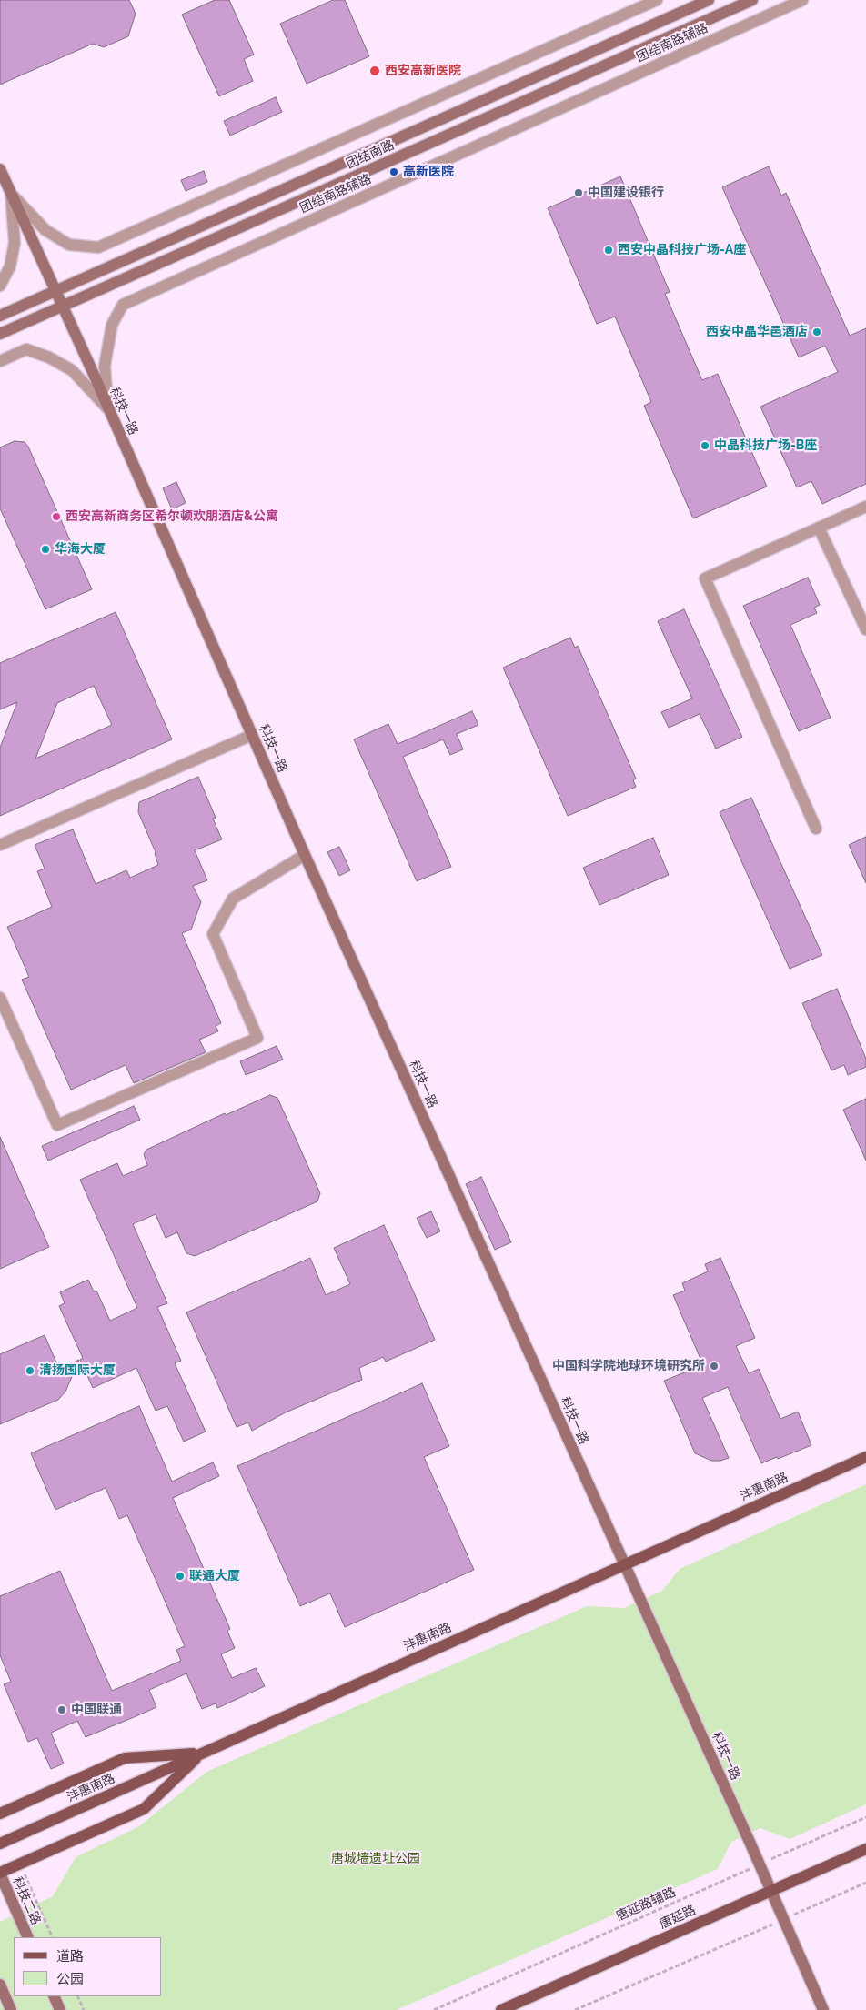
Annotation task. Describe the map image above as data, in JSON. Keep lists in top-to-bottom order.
{
  "streets": {
    "main road": ["沣惠南路", "唐延路"],
    "street": [
      "团结南路辅路",
      "团结南路",
      "科技一路",
      "科技二路"
    ],
    "path": ["唐延路辅路"]
  },
  "crossings": [
    ["团结南路辅路", "科技一路"],
    ["团结南路", "科技一路"],
    ["科技一路", "沣惠南路"],
    ["科技一路", "唐延路辅路"],
    ["科技一路", "唐延路"]
  ],
  "parks": ["唐城墙遗址公园"],
  "places": [
    "西安高新医院",
    "高新医院",
    "中国建设银行",
    "西安中晶科技广场-A座",
    "西安中晶华邑酒店",
    "中晶科技广场-B座",
    "西安高新商务区希尔顿欢朋酒店&公寓",
    "华海大厦",
    "中国科学院地球环境研究所",
    "清扬国际大厦",
    "联通大厦",
    "中国联通"
  ],
  "legend": ["道路", "公园"]
}
